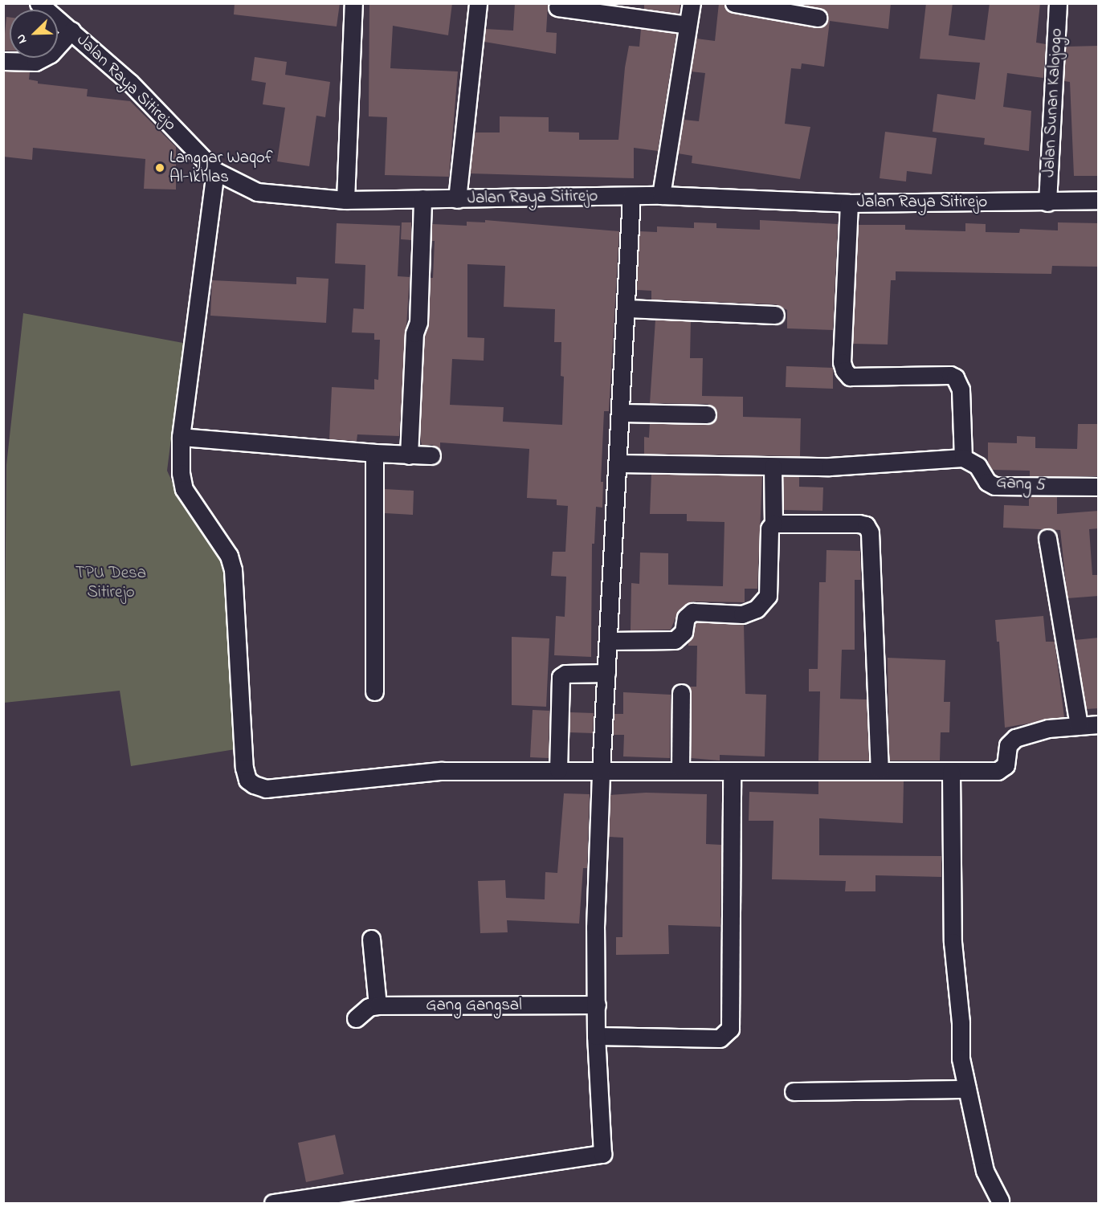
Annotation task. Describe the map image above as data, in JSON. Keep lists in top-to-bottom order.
{
  "streets": {
    "street": [
      "Jalan Raya Sitirejo",
      "Jalan Sunan Kalojogo",
      "Gang 5",
      "Gang Gangsal"
    ]
  },
  "crossings": [
    ["Jalan Raya Sitirejo", "Jalan Sunan Kalojogo"]
  ],
  "parks": ["TPU Desa Sitirejo"],
  "places": ["Langgar Waqof Al-Ikhlas"],
  "north": "bottom left"
}
